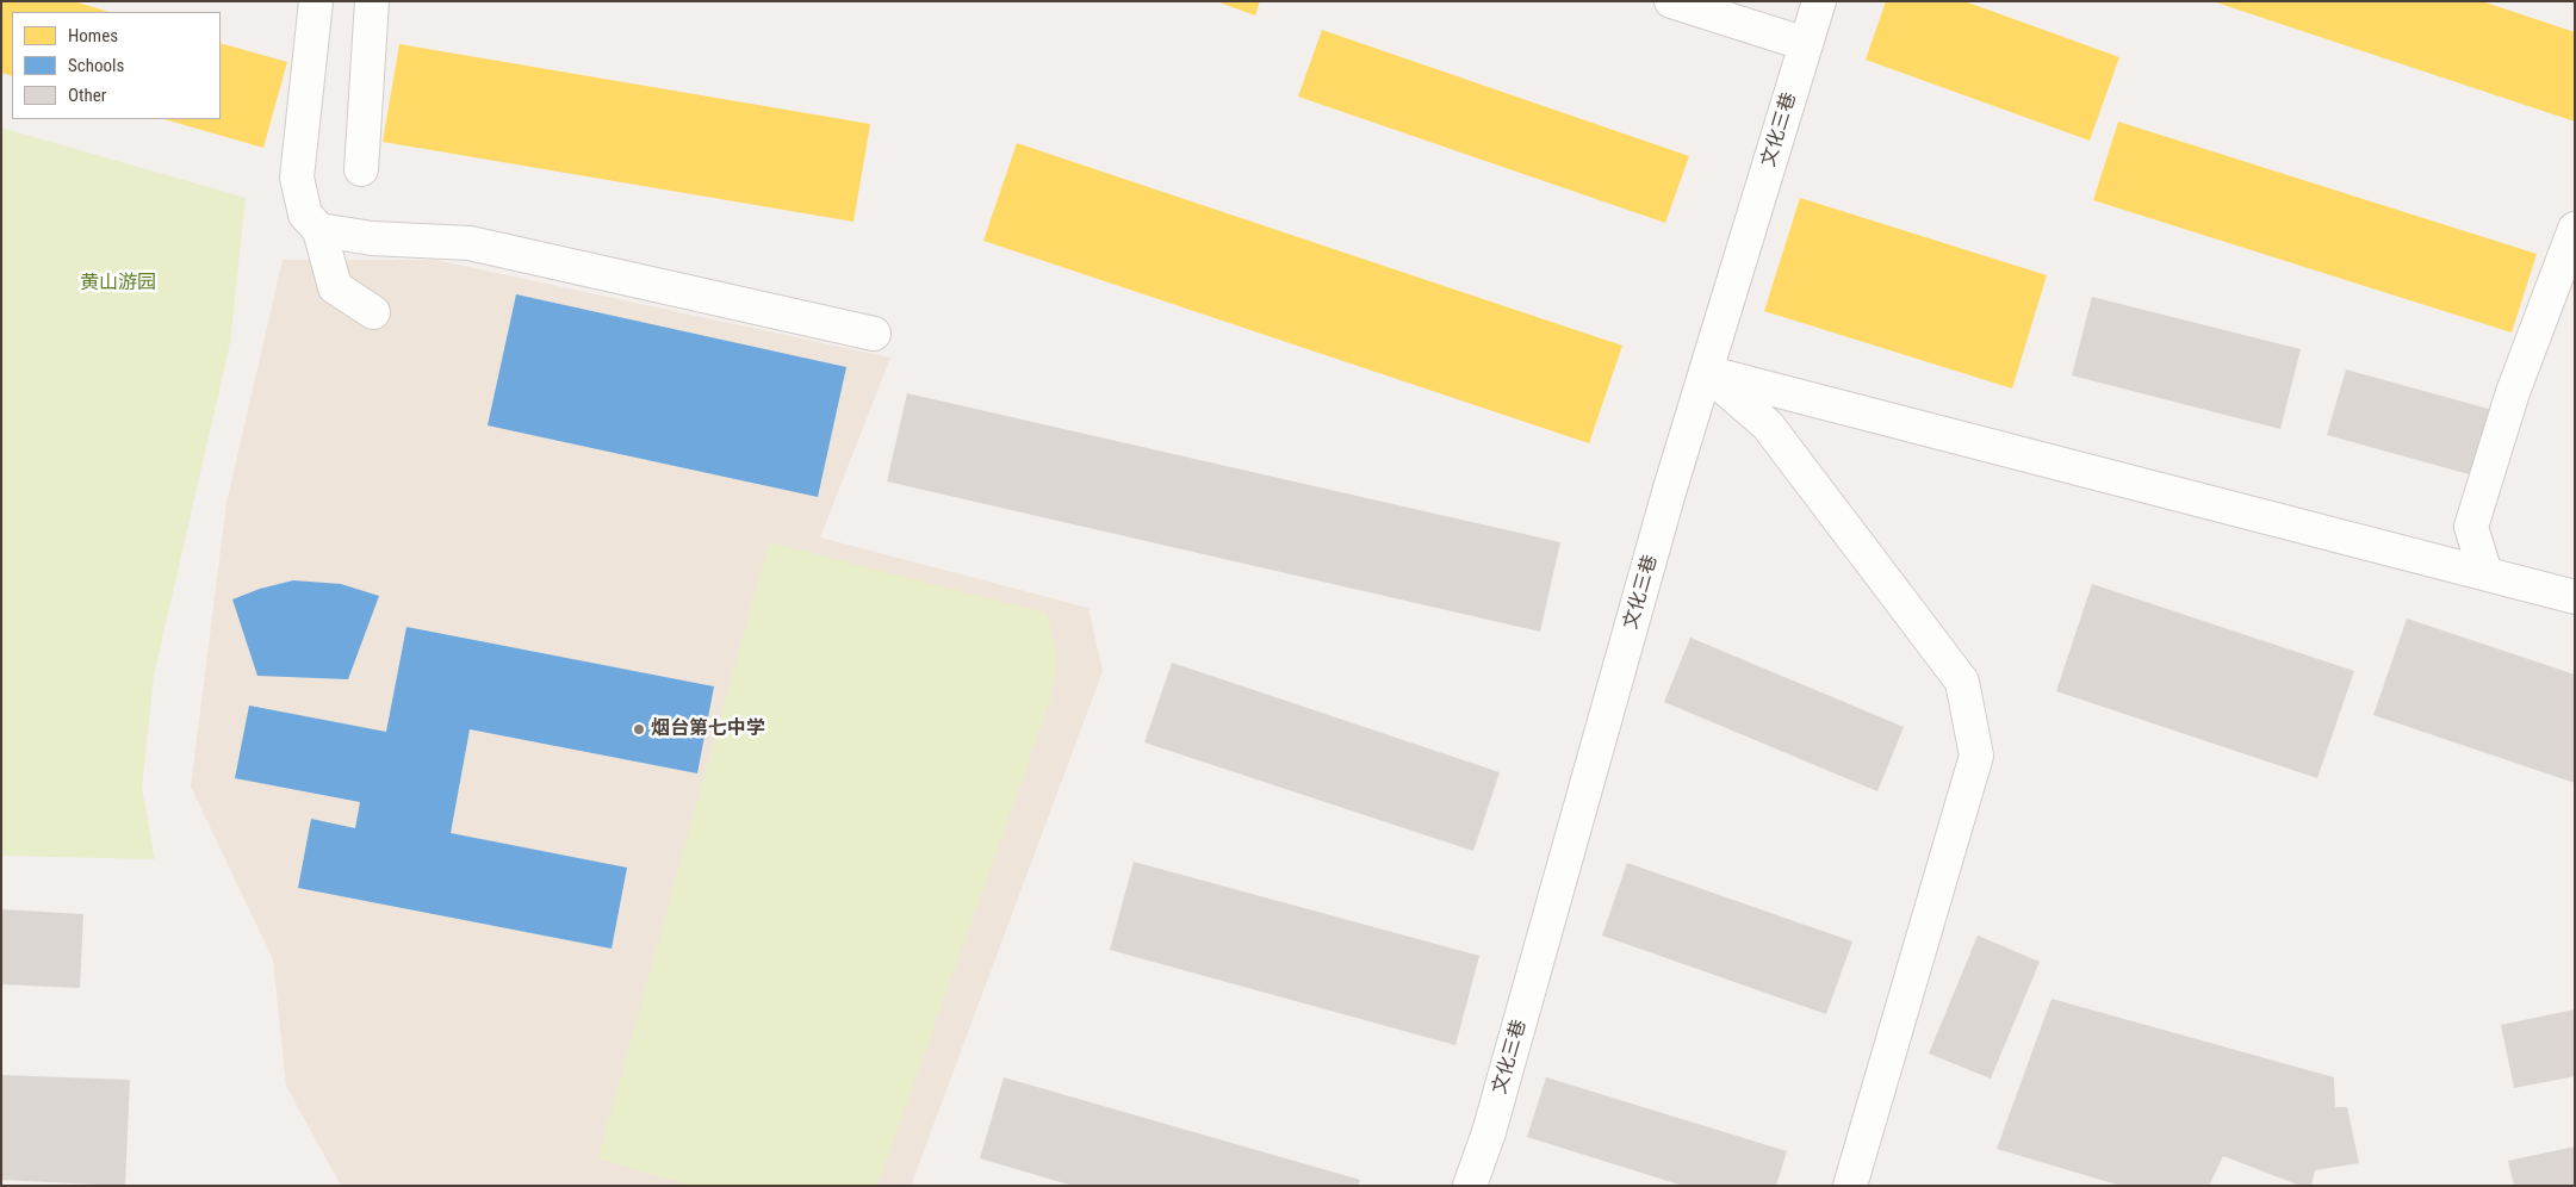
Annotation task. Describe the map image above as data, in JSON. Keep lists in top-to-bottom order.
{
  "streets": {
    "lane": ["文化三巷"]
  },
  "parks": ["黄山游园"],
  "places": ["烟台第七中学"],
  "legend": ["Homes", "Schools", "Other"]
}
